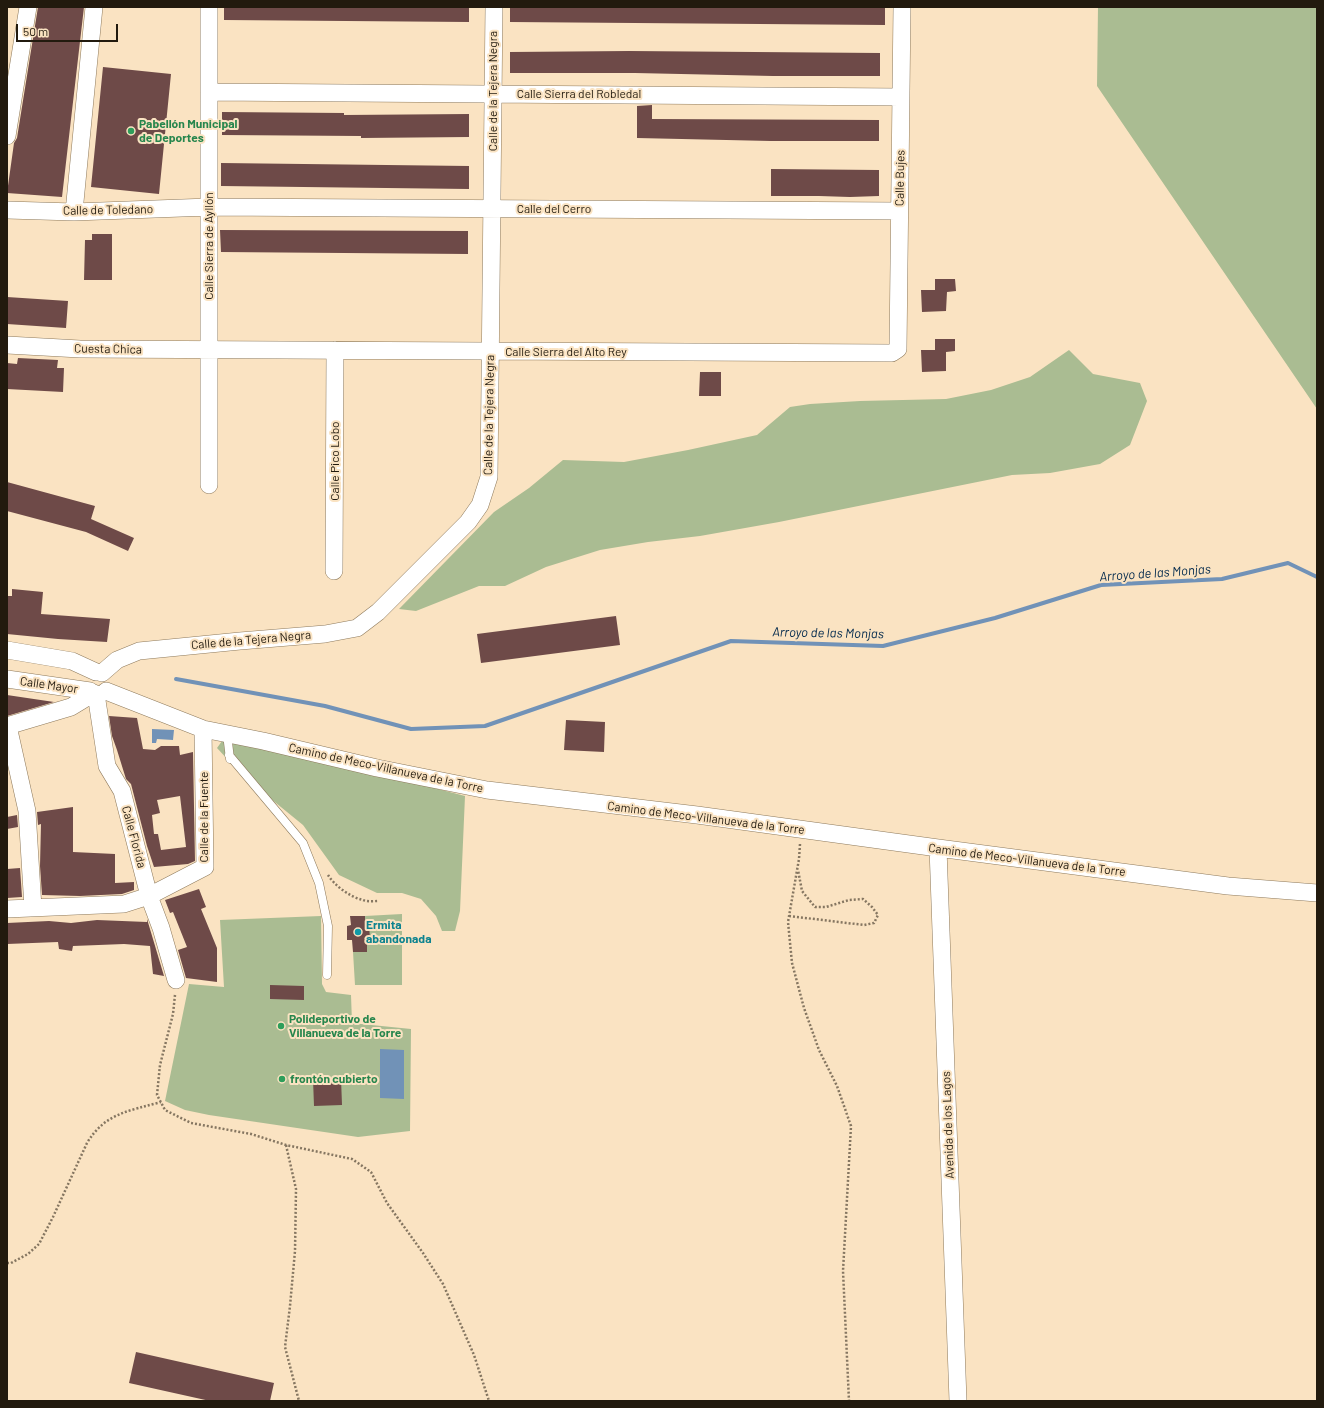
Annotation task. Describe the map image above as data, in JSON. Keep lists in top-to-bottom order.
{
  "streets": {
    "street": [
      "Calle de la Tejera Negra",
      "Calle Sierra del Robledal",
      "Calle Bujes",
      "Calle del Cerro",
      "Calle de Toledano",
      "Calle Sierra de Ayllón",
      "Cuesta Chica",
      "Calle Sierra del Alto Rey",
      "Calle Pico Lobo",
      "Calle Mayor",
      "Camino de Meco-Villanueva de la Torre",
      "Calle de la Fuente",
      "Calle Florida",
      "Avenida de los Lagos"
    ]
  },
  "crossings": [
    ["Calle de la Tejera Negra", "Calle Sierra del Robledal"],
    ["Calle de la Tejera Negra", "Calle del Cerro"],
    ["Calle de la Tejera Negra", "Calle Sierra del Alto Rey"],
    ["Calle de la Tejera Negra", "Calle Mayor"],
    ["Calle de la Tejera Negra", "Calle Florida"],
    ["Calle Sierra del Robledal", "Calle Bujes"],
    ["Calle Sierra del Robledal", "Calle Sierra de Ayllón"],
    ["Calle Bujes", "Calle del Cerro"],
    ["Calle Bujes", "Calle Sierra del Alto Rey"],
    ["Calle del Cerro", "Calle de Toledano"],
    ["Calle del Cerro", "Calle Sierra de Ayllón"],
    ["Calle de Toledano", "Calle Sierra de Ayllón"],
    ["Calle Sierra de Ayllón", "Cuesta Chica"],
    ["Calle Sierra de Ayllón", "Calle Sierra del Alto Rey"],
    ["Cuesta Chica", "Calle Sierra del Alto Rey"],
    ["Calle Sierra del Alto Rey", "Calle Pico Lobo"],
    ["Calle Mayor", "Camino de Meco-Villanueva de la Torre"],
    ["Calle Mayor", "Calle Florida"],
    ["Camino de Meco-Villanueva de la Torre", "Calle de la Fuente"],
    ["Camino de Meco-Villanueva de la Torre", "Calle Florida"],
    ["Camino de Meco-Villanueva de la Torre", "Avenida de los Lagos"],
    ["Calle de la Fuente", "Calle Florida"]
  ],
  "water": ["Arroyo de las Monjas"],
  "places": [
    "Pabellón Municipal de Deportes",
    "Ermita abandonada",
    "Polideportivo de Villanueva de la Torre",
    "frontón cubierto"
  ],
  "scale_bar": "50 m"
}
